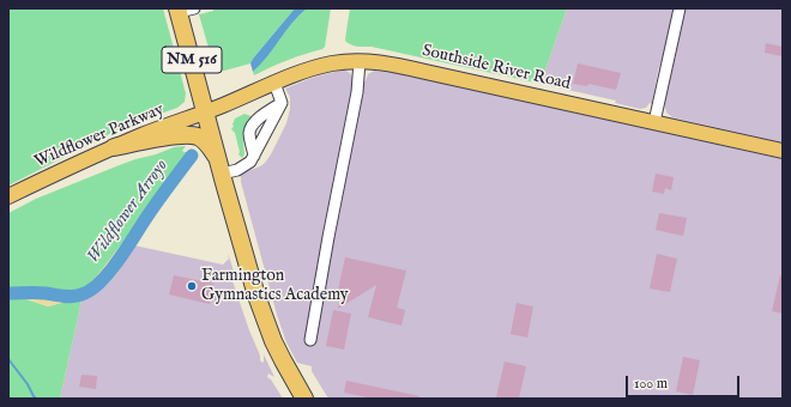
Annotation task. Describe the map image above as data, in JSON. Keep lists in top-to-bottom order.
{
  "streets": {
    "highway": ["NM 516"],
    "main road": ["Southside River Road", "Wildflower Parkway"]
  },
  "crossings": [
    ["NM 516", "Southside River Road"],
    ["NM 516", "Wildflower Parkway"],
    ["Southside River Road", "Wildflower Parkway"]
  ],
  "water": ["Wildflower Arroyo"],
  "places": ["Farmington Gymnastics Academy"],
  "scale_bar": "100 m"
}
